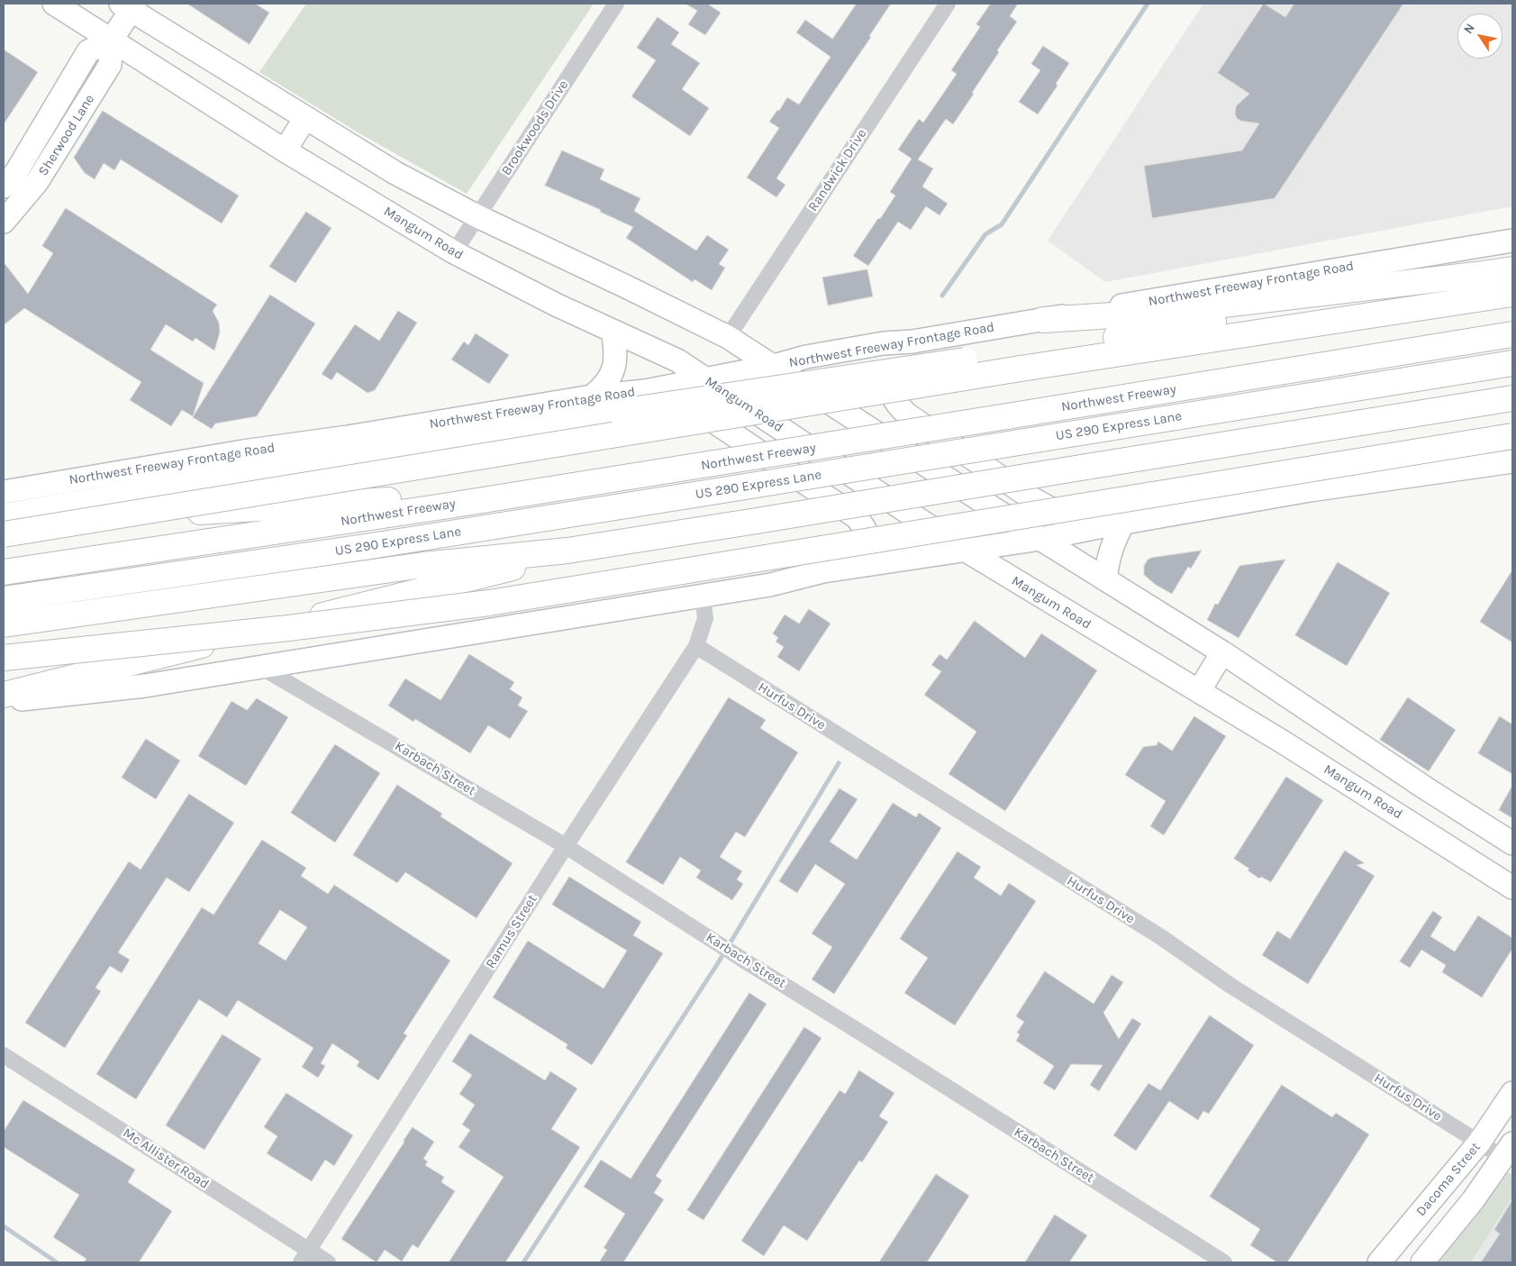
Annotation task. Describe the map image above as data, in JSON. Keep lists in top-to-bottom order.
{
  "streets": {
    "highway": ["Northwest Freeway", "US 290 Express Lane"],
    "main road": [
      "Sherwood Lane",
      "Mangum Road",
      "Northwest Freeway Frontage Road",
      "Dacoma Street"
    ],
    "street": [
      "Brookwoods Drive",
      "Randwick Drive",
      "Hurfus Drive",
      "Karbach Street",
      "Ramus Street",
      "Mc Allister Road"
    ]
  },
  "crossings": [
    ["Brookwoods Drive", "Mangum Road"],
    ["Sherwood Lane", "Mangum Road"],
    ["Mangum Road", "Northwest Freeway Frontage Road"],
    ["Hurfus Drive", "Ramus Street"],
    ["Hurfus Drive", "Dacoma Street"],
    ["Karbach Street", "Ramus Street"],
    ["Ramus Street", "Mc Allister Road"]
  ],
  "north": "top left"
}
